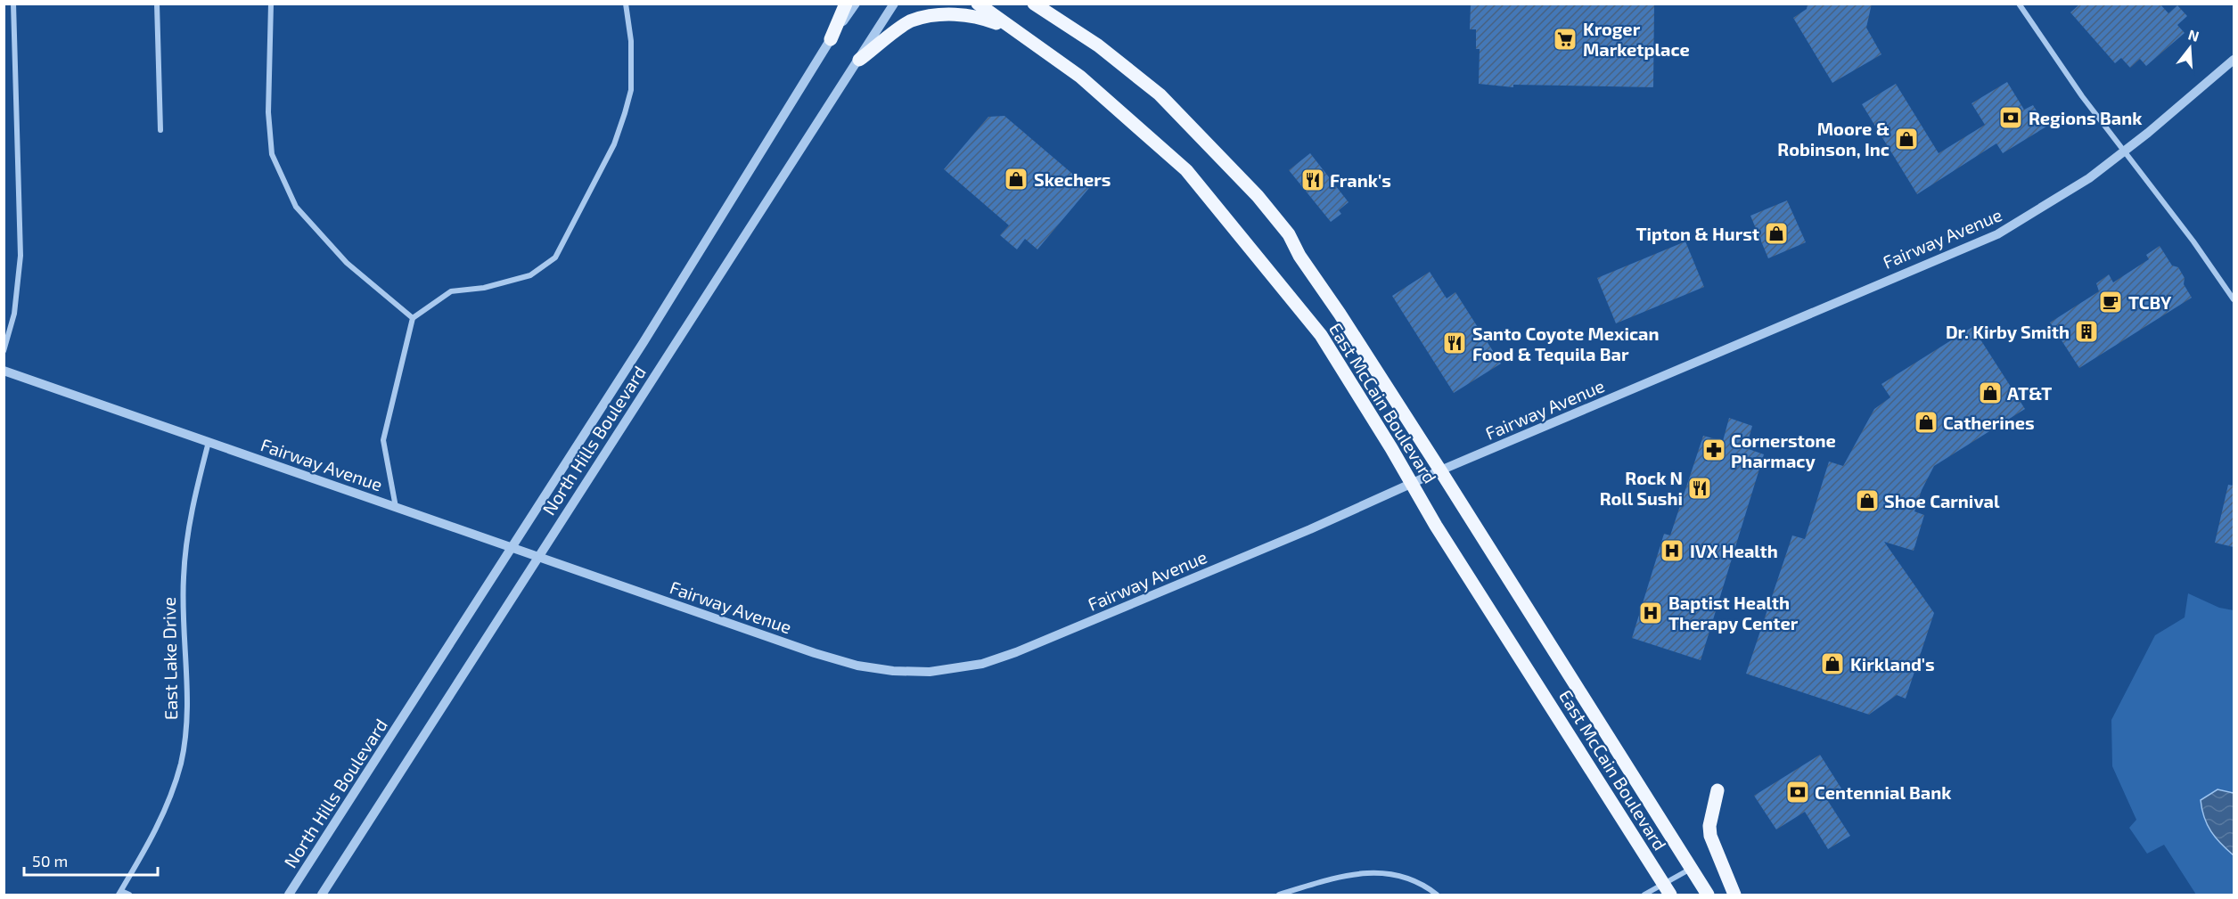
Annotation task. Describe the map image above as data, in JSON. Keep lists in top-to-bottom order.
{
  "streets": {
    "main road": ["East McCain Boulevard"],
    "street": ["Fairway Avenue", "North Hills Boulevard", "East Lake Drive"]
  },
  "crossings": [
    ["Fairway Avenue", "East McCain Boulevard"],
    ["Fairway Avenue", "North Hills Boulevard"],
    ["Fairway Avenue", "East Lake Drive"]
  ],
  "places": {
    "supermarket": ["Kroger Marketplace"],
    "bank": ["Regions Bank", "Centennial Bank"],
    "shop": [
      "Moore & Robinson, Inc",
      "Skechers",
      "Tipton & Hurst",
      "AT&T",
      "Catherines",
      "Shoe Carnival",
      "Kirkland's"
    ],
    "restaurant": ["Frank's", "Santo Coyote Mexican Food & Tequila Bar", "Rock N Roll Sushi"],
    "cafe": ["TCBY"],
    "building": ["Dr. Kirby Smith"],
    "pharmacy": ["Cornerstone Pharmacy"],
    "hospital": ["IVX Health", "Baptist Health Therapy Center"]
  },
  "scale_bar": "50 m",
  "north": "top"
}
